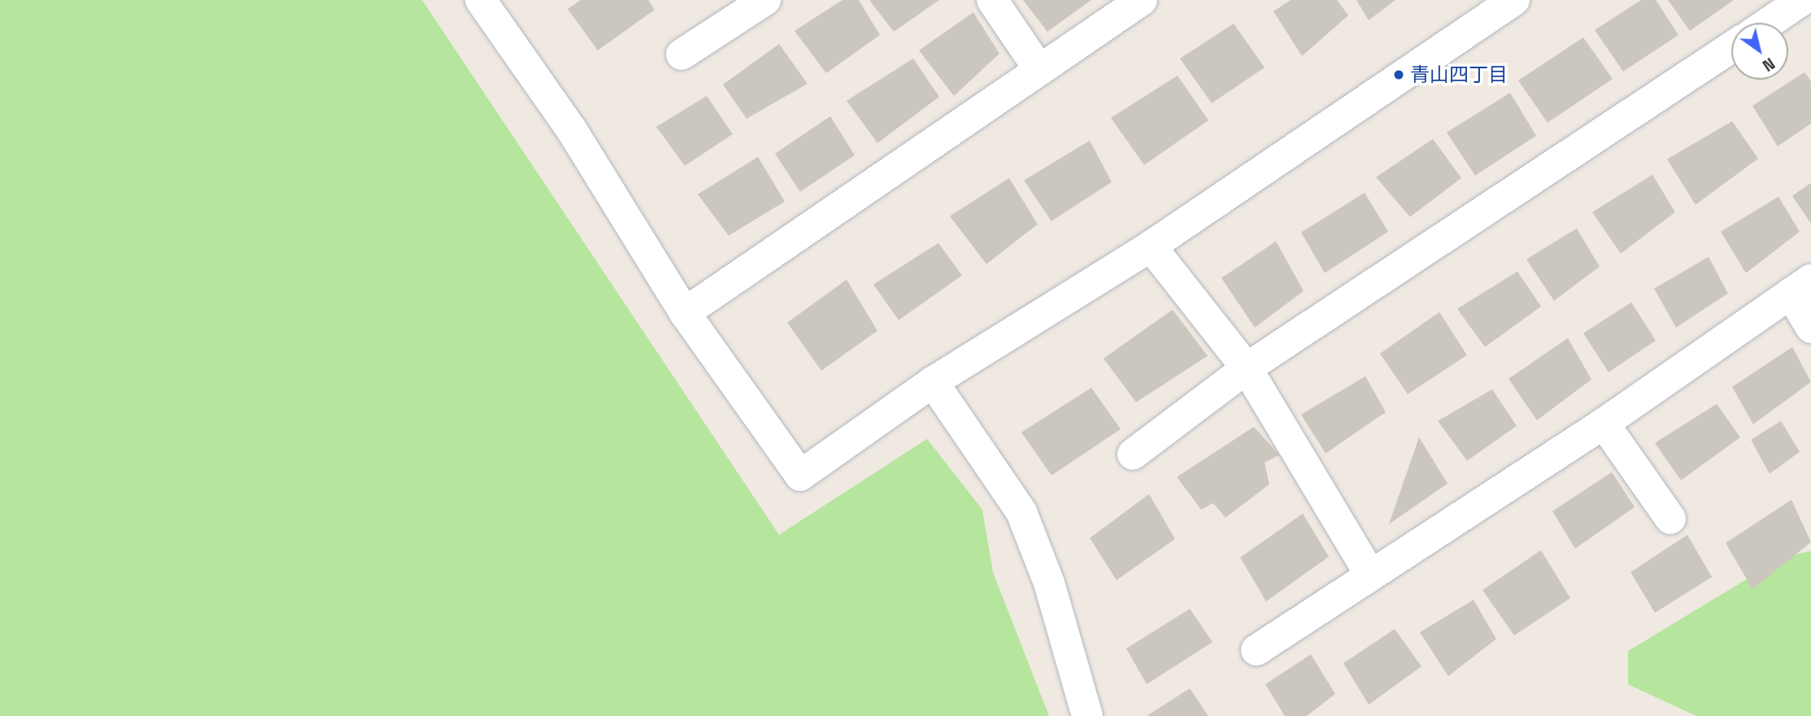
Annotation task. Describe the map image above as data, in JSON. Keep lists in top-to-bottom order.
{
  "places": ["青山四丁目"],
  "north": "bottom right"
}
